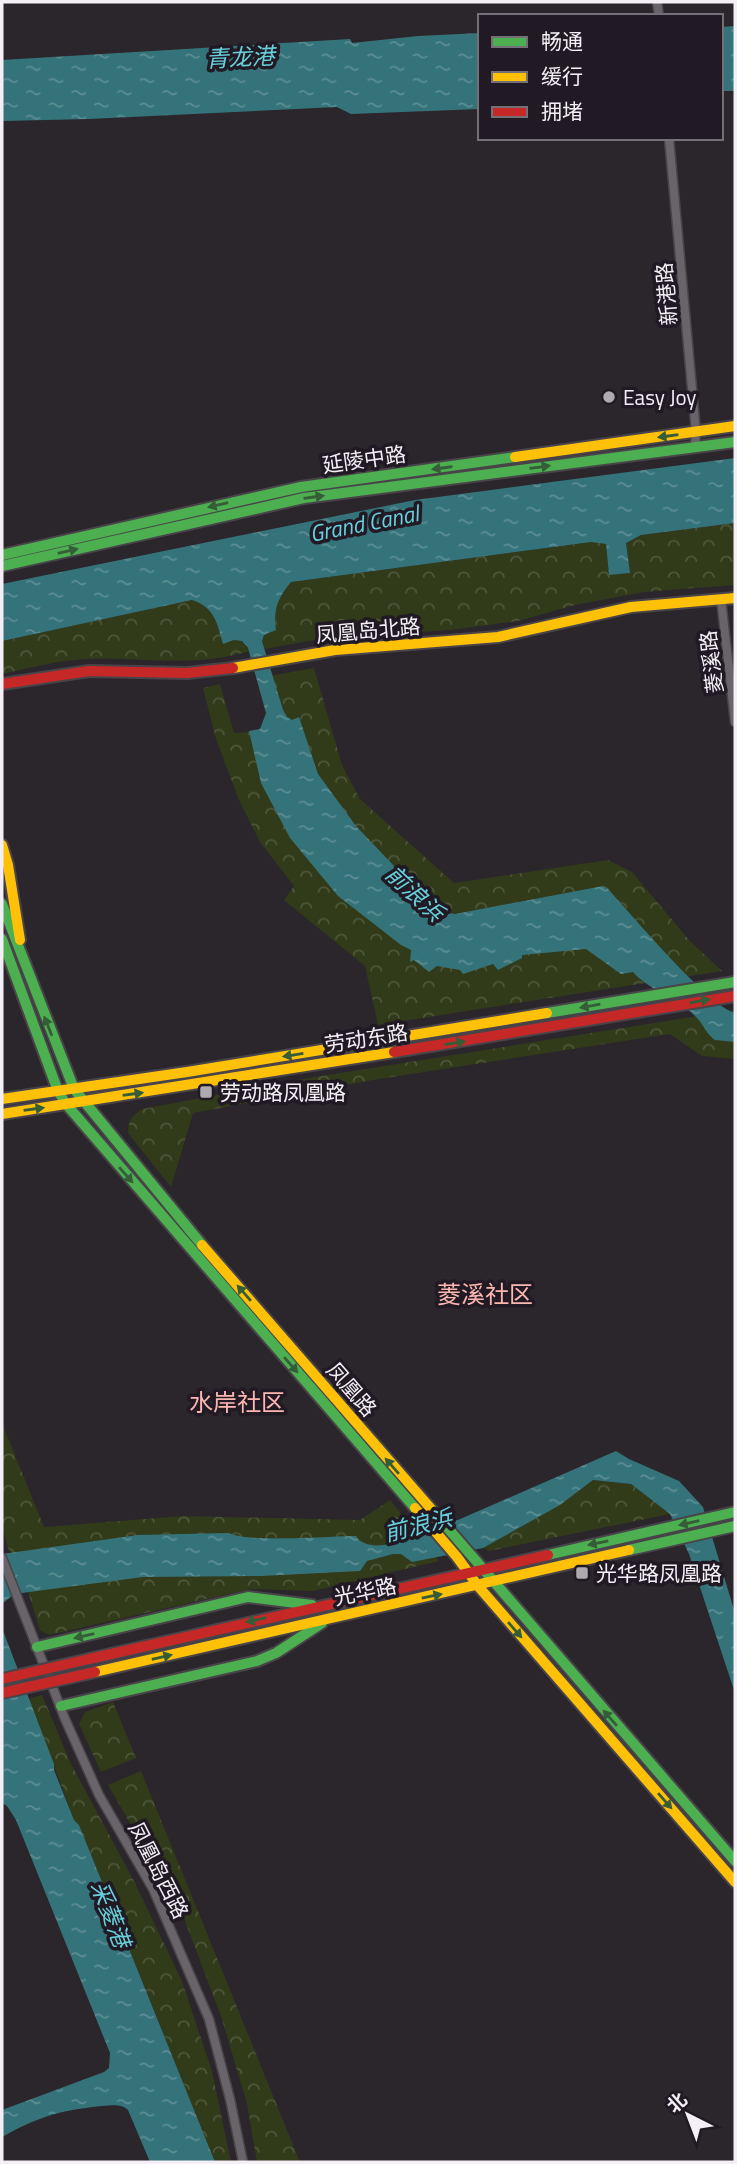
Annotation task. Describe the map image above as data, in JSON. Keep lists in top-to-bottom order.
{
  "streets": {
    "main road": [
      "延陵中路",
      "凤凰岛北路",
      "劳动东路",
      "凤凰路",
      "光华路"
    ],
    "street": ["新港路", "菱溪路", "凤凰岛西路"]
  },
  "crossings": [
    ["新港路", "延陵中路"],
    ["凤凰岛北路", "菱溪路"],
    ["劳动东路", "凤凰路"],
    ["凤凰路", "光华路"]
  ],
  "districts": ["菱溪社区", "水岸社区"],
  "water": [
    "青龙港",
    "Grand Canal",
    "前浪浜",
    "采菱港"
  ],
  "places": {
    "other": ["Easy Joy"],
    "transit": ["劳动路凤凰路", "光华路凤凰路"]
  },
  "legend": ["畅通", "缓行", "拥堵"],
  "north": "top left"
}
